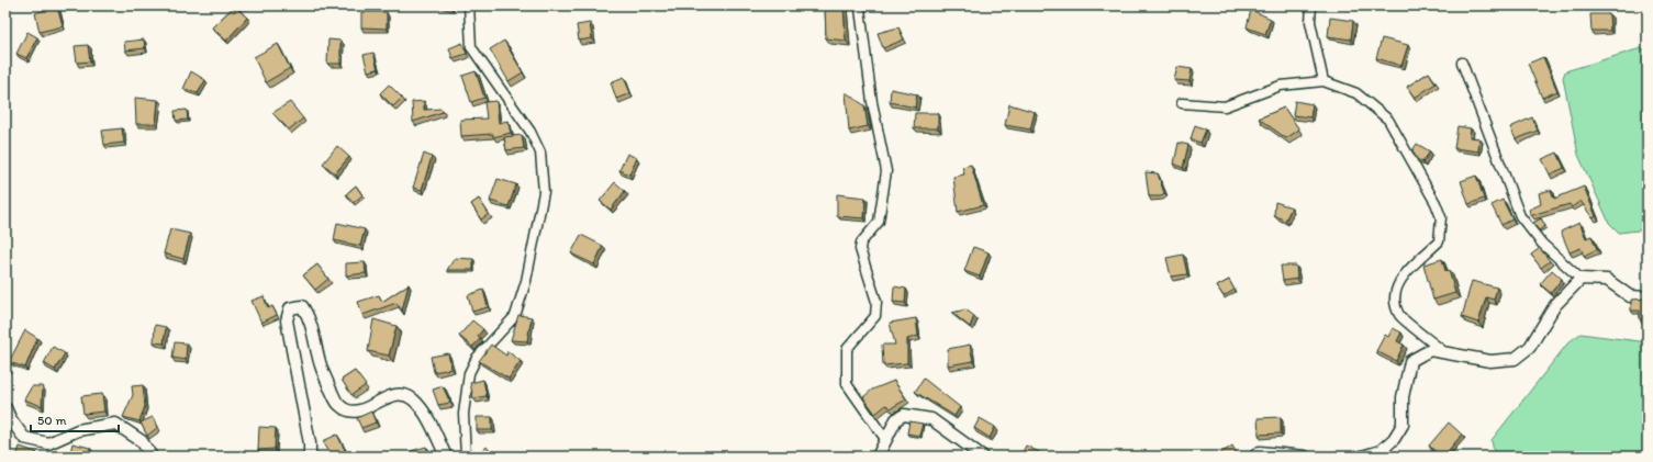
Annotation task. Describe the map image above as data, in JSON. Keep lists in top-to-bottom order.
{
  "scale_bar": "50 m"
}
